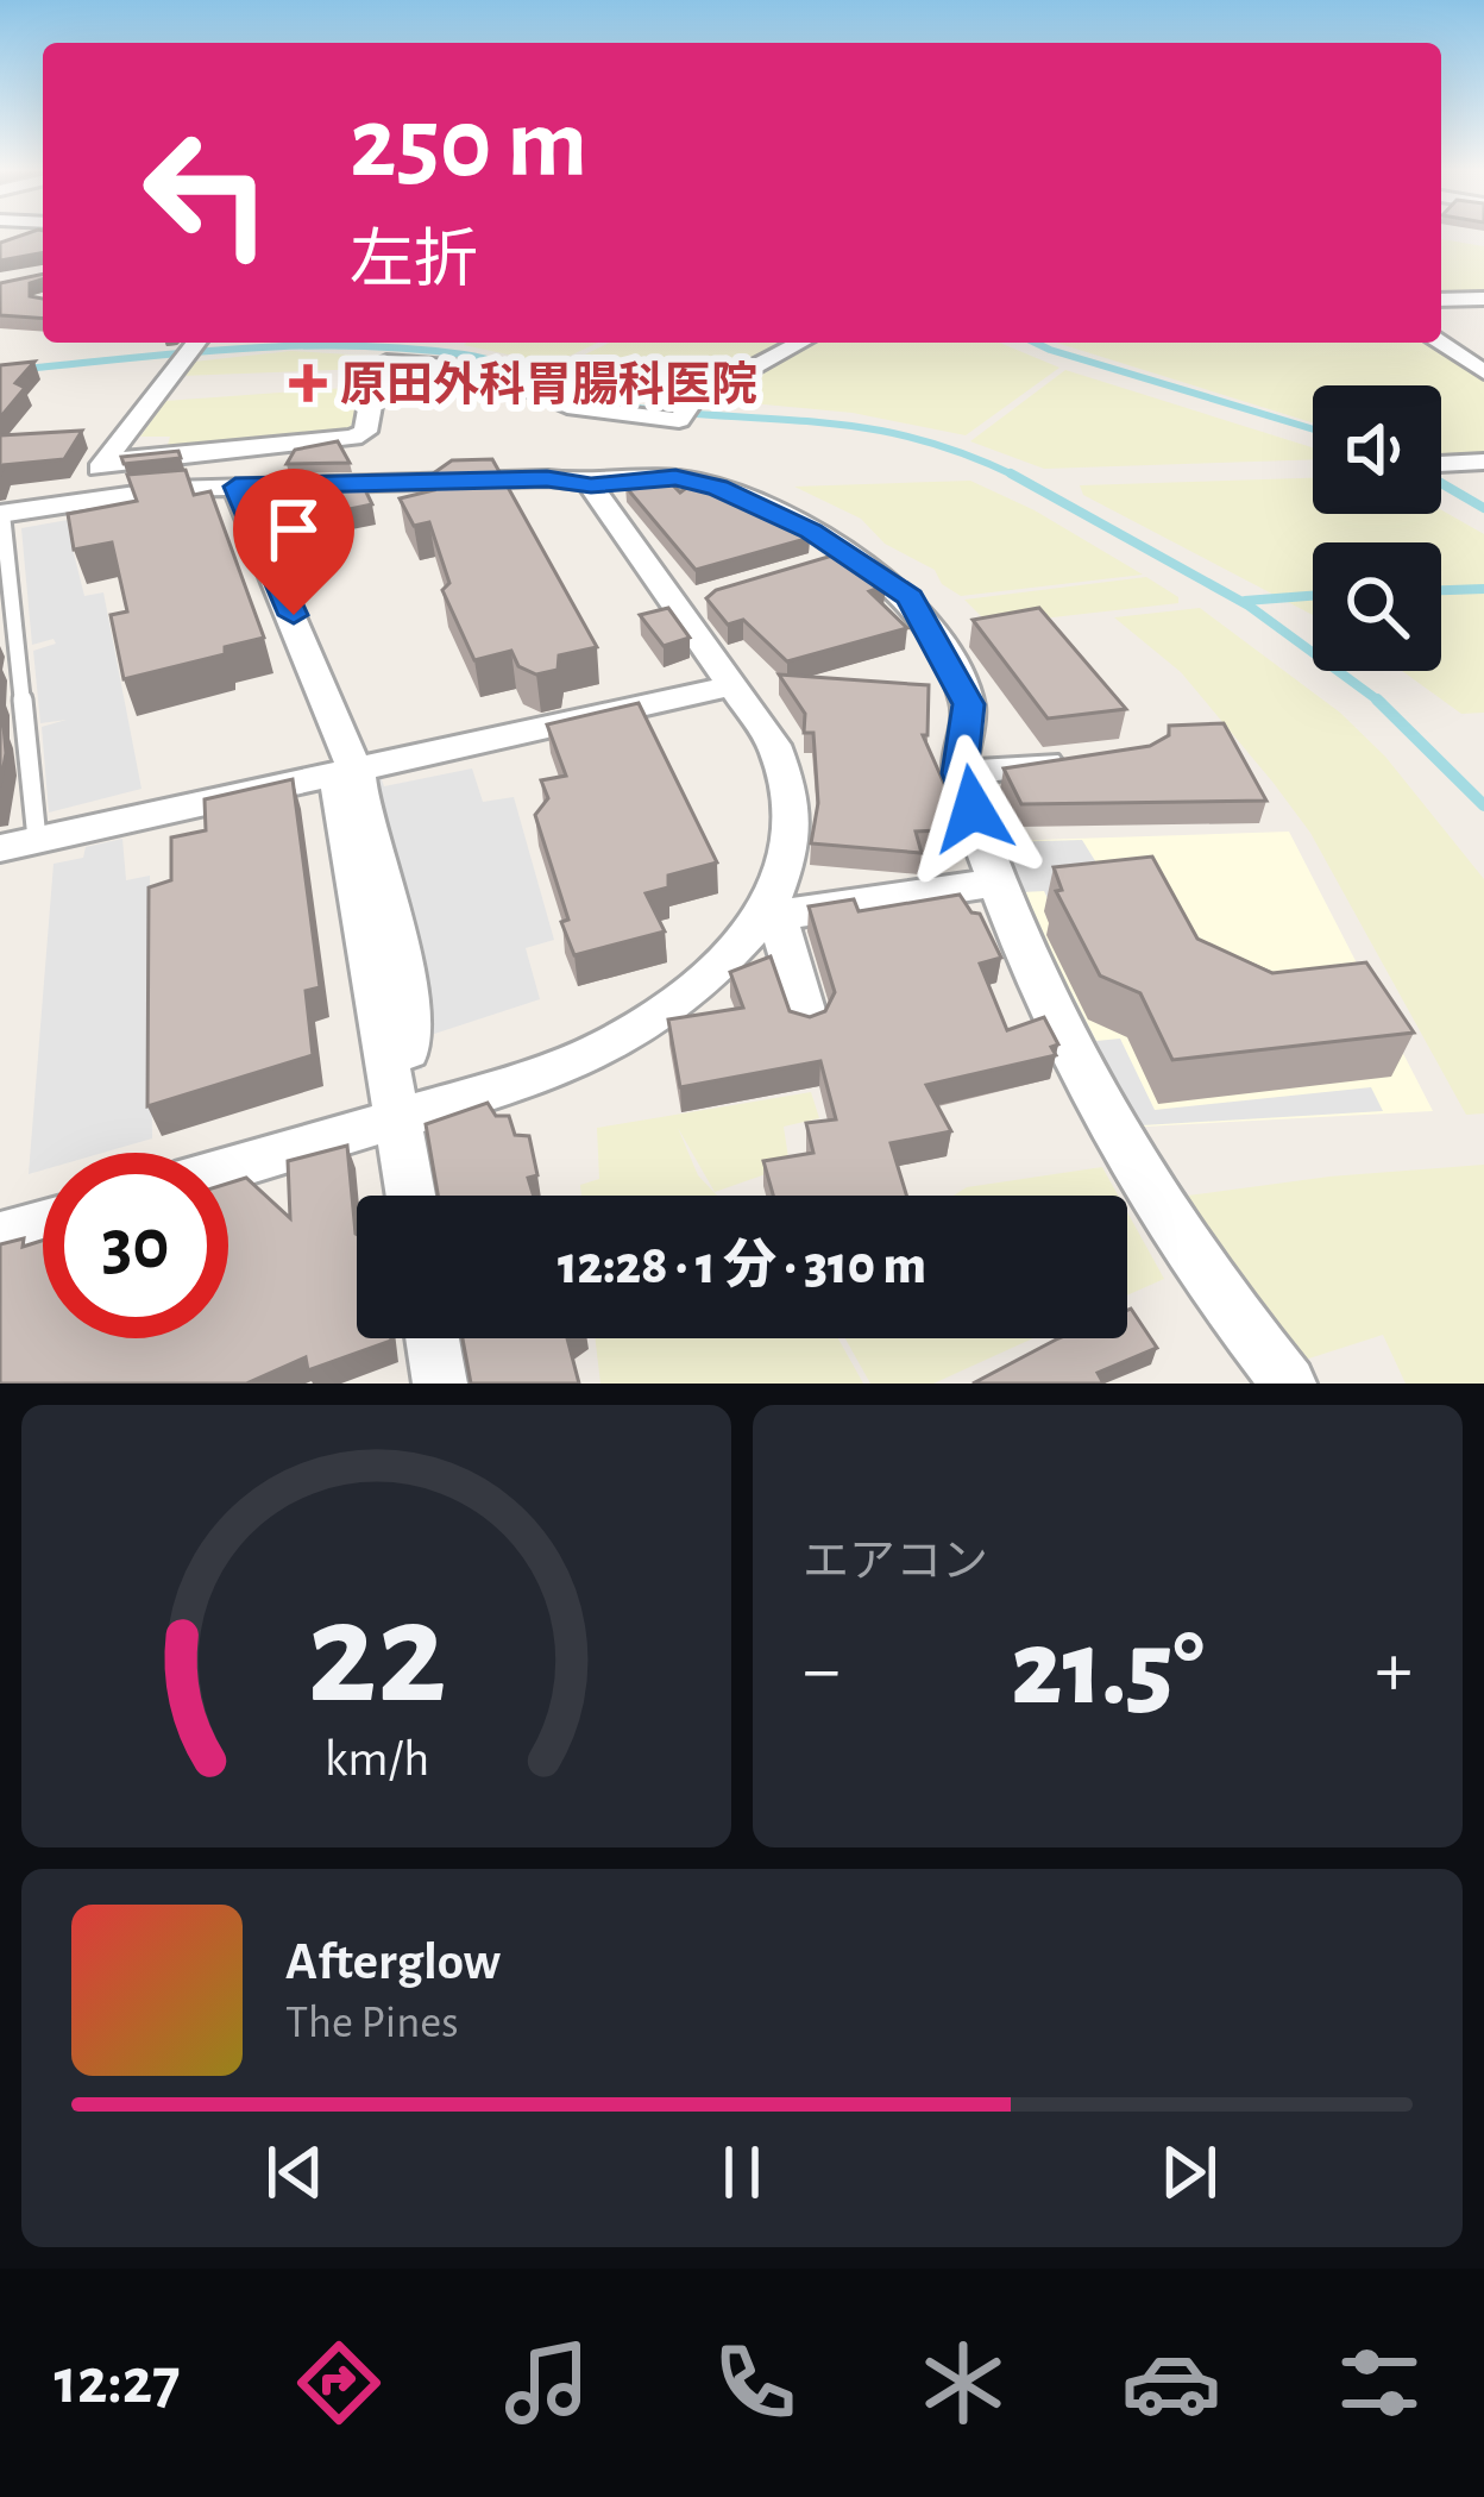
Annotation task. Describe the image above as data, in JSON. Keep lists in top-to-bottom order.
{
  "places": {
    "health": ["原田外科胃腸科医院"]
  },
  "page": {
    "turn": ["250 m", "左折"],
    "limit": "30",
    "trip": "12:28 · 1 分 · 310 m",
    "tile": "エアコン",
    "heat": ["−", "21.5°", "+"],
    "song": ["Afterglow", "The Pines"],
    "tabs": "12:27",
    "gauge": ["22", "km/h"]
  }
}
